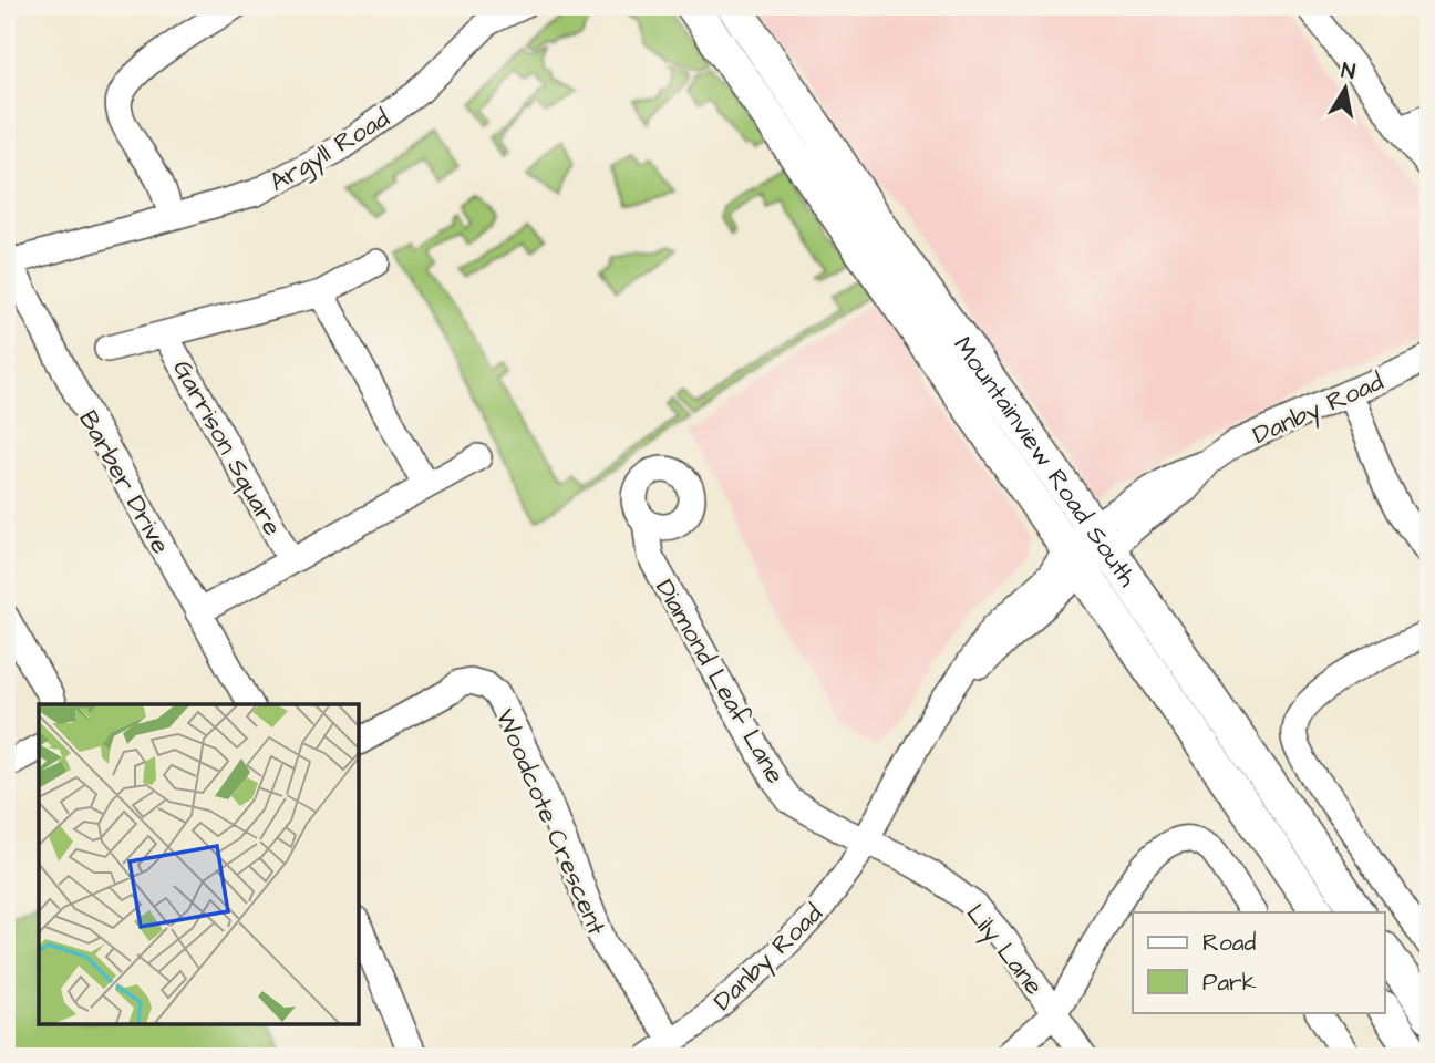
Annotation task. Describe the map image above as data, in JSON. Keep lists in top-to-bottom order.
{
  "streets": {
    "main road": ["Mountainview Road South"],
    "street": [
      "Argyll Road",
      "Danby Road",
      "Garrison Square",
      "Barber Drive",
      "Diamond Leaf Lane",
      "Woodcote Crescent",
      "Lily Lane"
    ]
  },
  "crossings": [
    ["Argyll Road", "Barber Drive"],
    ["Danby Road", "Mountainview Road South"],
    ["Danby Road", "Diamond Leaf Lane"],
    ["Danby Road", "Woodcote Crescent"],
    ["Danby Road", "Lily Lane"],
    ["Garrison Square", "Barber Drive"],
    ["Diamond Leaf Lane", "Lily Lane"]
  ],
  "legend": ["Road", "Park"],
  "north": "top"
}
